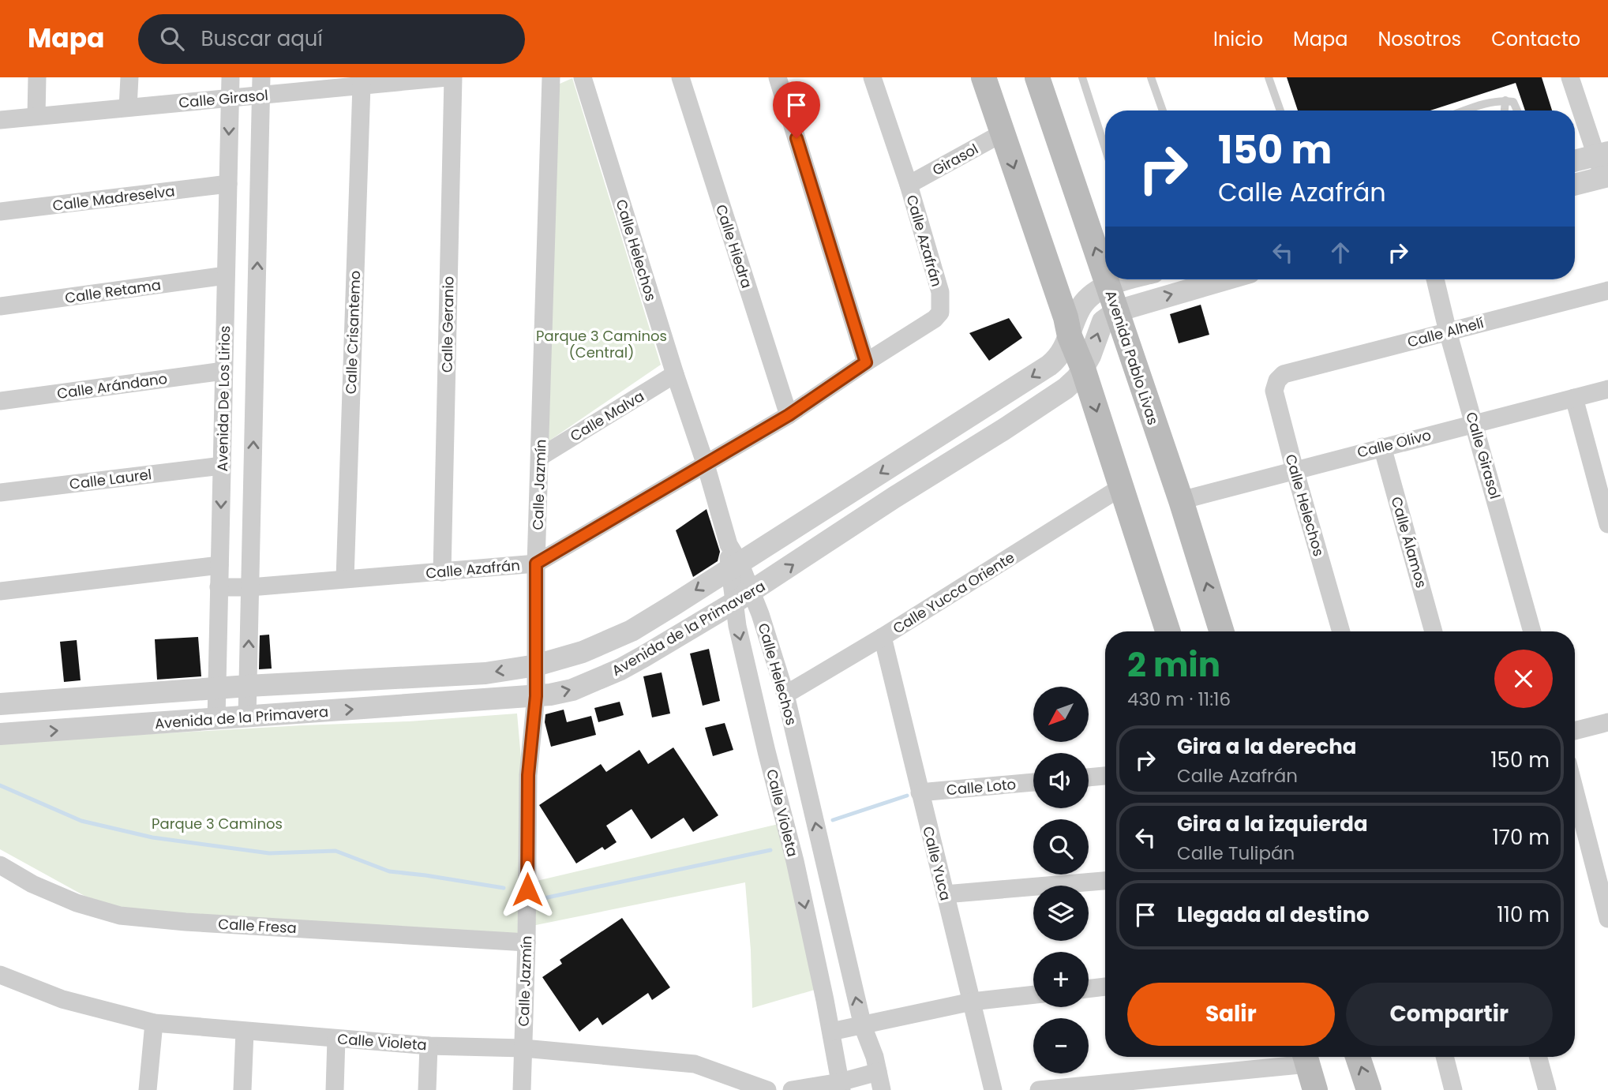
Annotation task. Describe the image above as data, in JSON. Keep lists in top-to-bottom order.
{
  "streets": {
    "main road": ["Avenida Pablo Livas"],
    "street": [
      "Calle Girasol",
      "Girasol",
      "Calle Madreselva",
      "Calle Azafrán",
      "Calle Hiedra",
      "Calle Helechos",
      "Calle Retama",
      "Calle Geranio",
      "Calle Crisantemo",
      "Calle Alhelí",
      "Calle Arándano",
      "Avenida De Los Lirios",
      "Calle Malva",
      "Calle Olivo",
      "Calle Laurel",
      "Calle Jazmín",
      "Calle Álamos",
      "Calle Yucca Oriente",
      "Avenida de la Primavera",
      "Calle Loto",
      "Calle Violeta",
      "Calle Yuca",
      "Calle Fresa"
    ]
  },
  "crossings": [
    ["Calle Girasol", "Calle Crisantemo"],
    ["Calle Girasol", "Calle Alhelí"],
    ["Calle Girasol", "Avenida De Los Lirios"],
    ["Calle Girasol", "Calle Olivo"],
    ["Girasol", "Calle Azafrán"],
    ["Calle Madreselva", "Avenida De Los Lirios"],
    ["Calle Azafrán", "Calle Hiedra"],
    ["Calle Azafrán", "Calle Helechos"],
    ["Calle Azafrán", "Calle Geranio"],
    ["Calle Azafrán", "Calle Crisantemo"],
    ["Calle Azafrán", "Avenida De Los Lirios"],
    ["Calle Azafrán", "Calle Jazmín"],
    ["Calle Helechos", "Calle Alhelí"],
    ["Calle Helechos", "Calle Malva"],
    ["Calle Helechos", "Calle Olivo"],
    ["Calle Helechos", "Calle Yucca Oriente"],
    ["Calle Helechos", "Avenida de la Primavera"],
    ["Calle Helechos", "Calle Violeta"],
    ["Calle Retama", "Avenida De Los Lirios"],
    ["Avenida Pablo Livas", "Calle Olivo"],
    ["Avenida Pablo Livas", "Avenida de la Primavera"],
    ["Calle Arándano", "Avenida De Los Lirios"],
    ["Avenida De Los Lirios", "Calle Laurel"],
    ["Avenida De Los Lirios", "Avenida de la Primavera"],
    ["Calle Malva", "Calle Jazmín"],
    ["Calle Olivo", "Calle Álamos"],
    ["Calle Jazmín", "Avenida de la Primavera"],
    ["Calle Jazmín", "Calle Violeta"],
    ["Calle Jazmín", "Calle Fresa"],
    ["Calle Yucca Oriente", "Calle Yuca"],
    ["Avenida de la Primavera", "Calle Violeta"],
    ["Calle Loto", "Calle Yuca"]
  ],
  "parks": ["Parque 3 Caminos (Central)", "Parque 3 Caminos"],
  "north": "bottom left",
  "page": {
    "header": "Mapa",
    "search": "Buscar aquí",
    "nav": [
      "Inicio",
      "Mapa",
      "Nosotros",
      "Contacto"
    ],
    "turn": ["150 m", "Calle Azafrán"],
    "heading": ["2 min", "430 m · 11:16"],
    "map_buttons": ["+", "−"],
    "list": [
      {
        "name": "Gira a la derecha",
        "note": "Calle Azafrán",
        "value": "150 m"
      },
      {
        "name": "Gira a la izquierda",
        "note": "Calle Tulipán",
        "value": "170 m"
      },
      {
        "name": "Llegada al destino",
        "value": "110 m"
      }
    ],
    "buttons": ["Salir", "Compartir"]
  }
}
